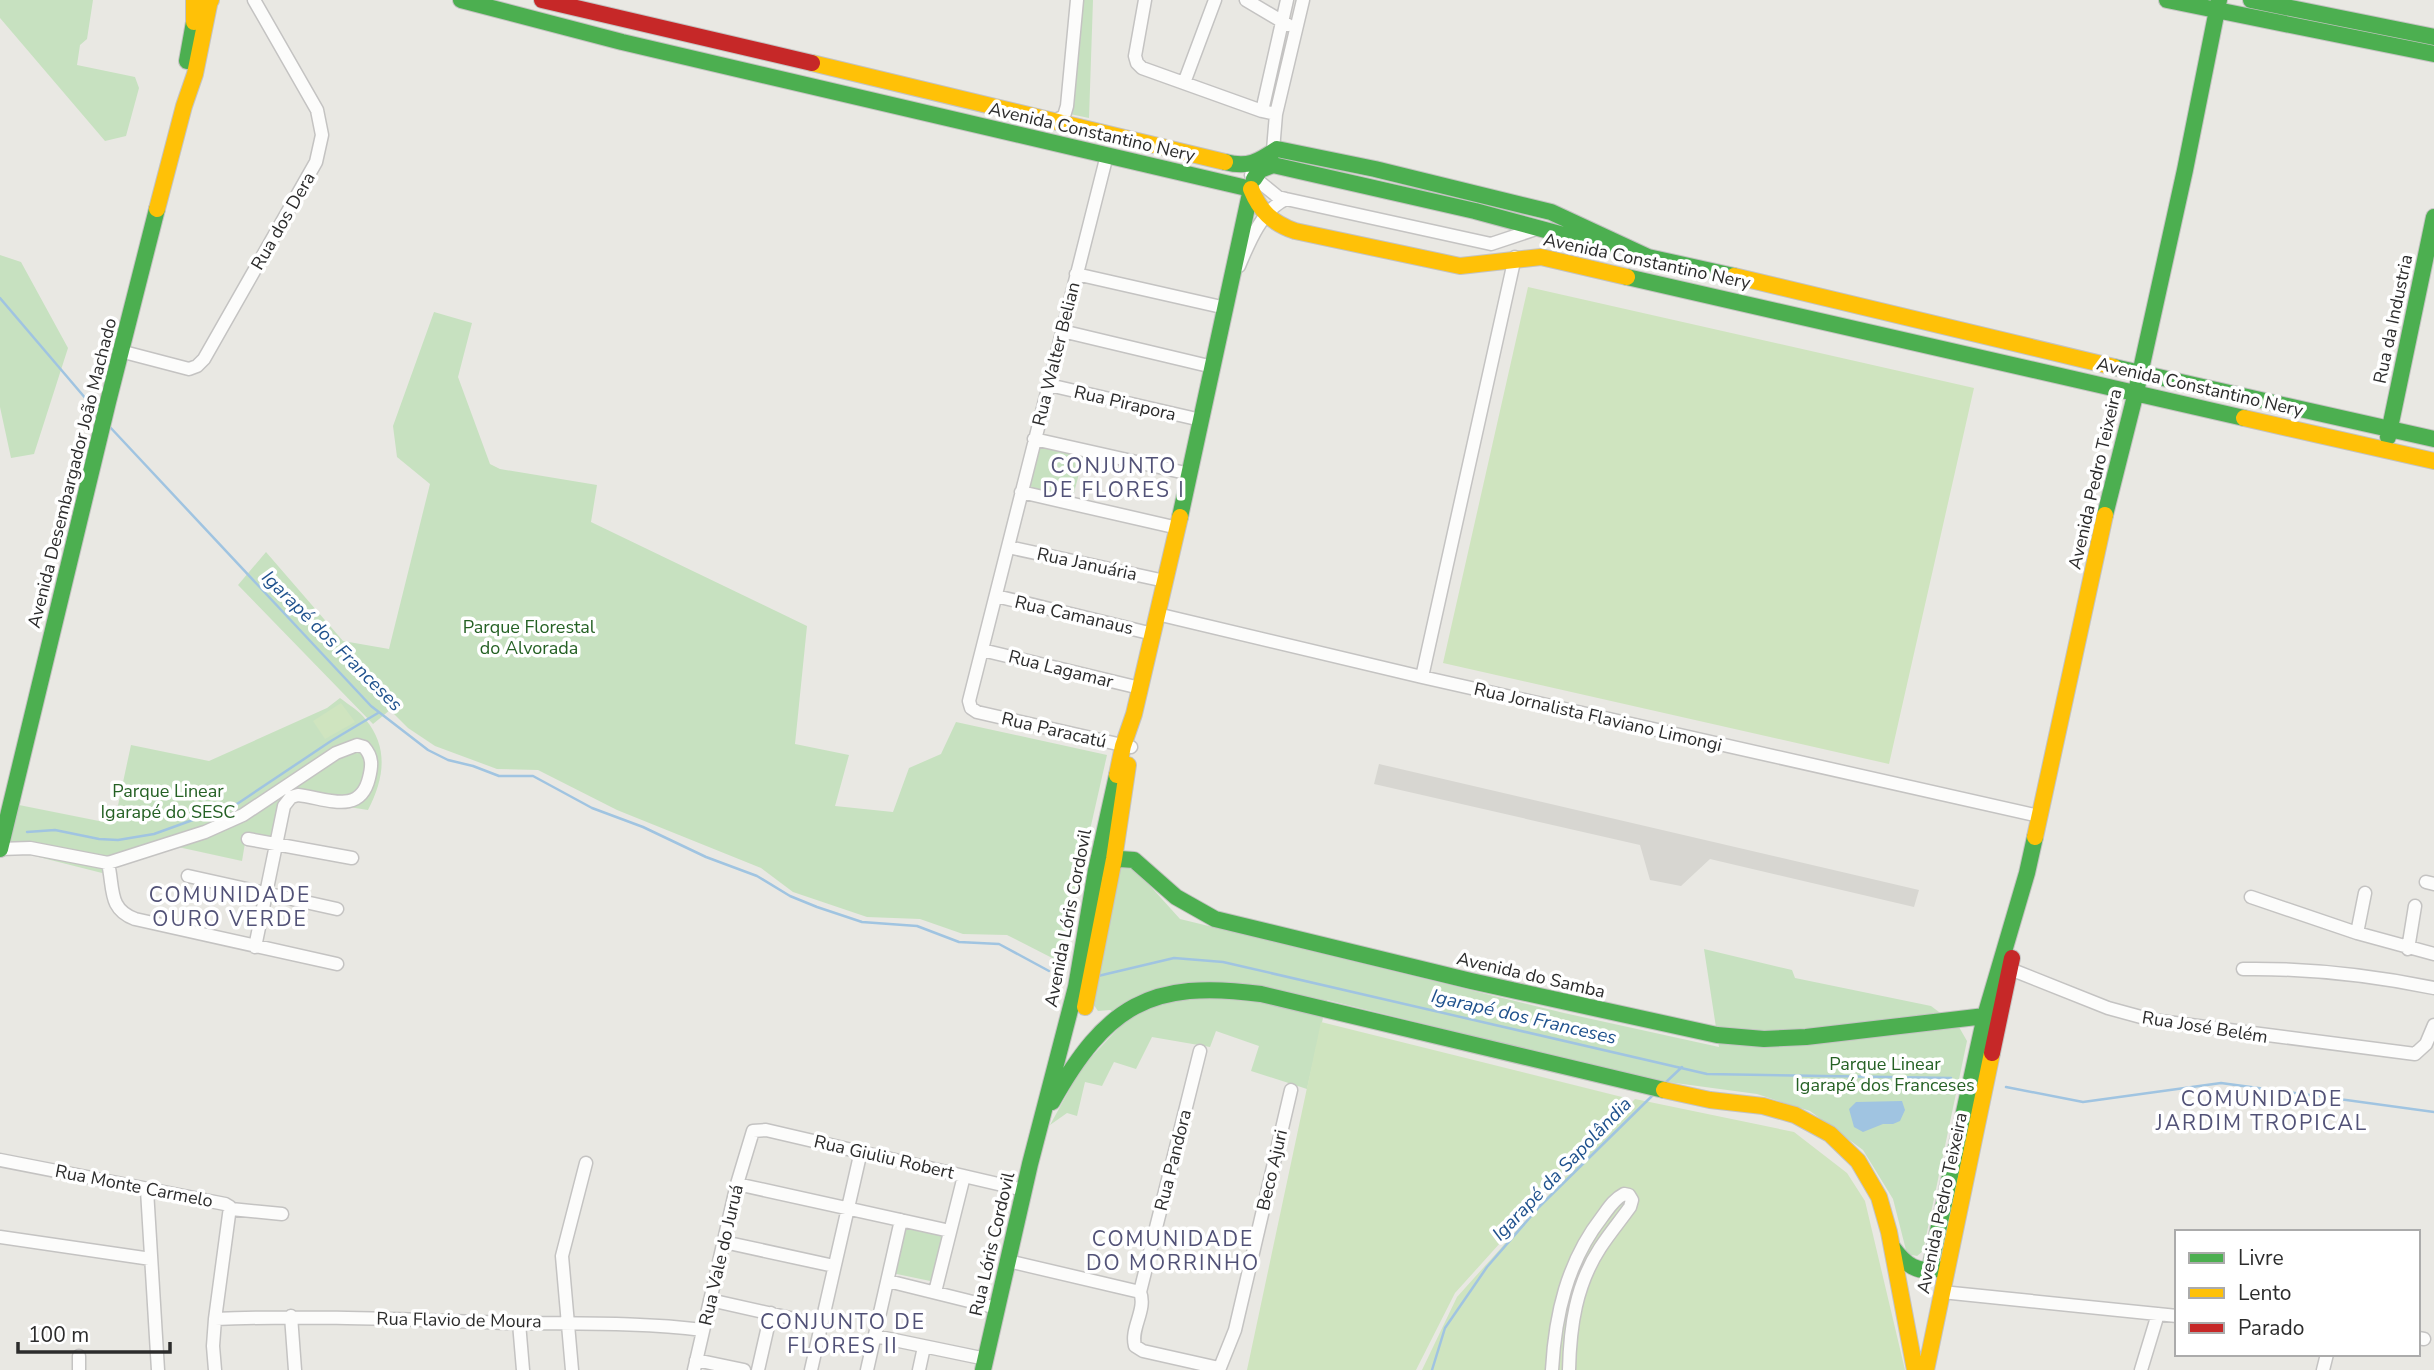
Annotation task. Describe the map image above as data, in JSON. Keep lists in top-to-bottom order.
{
  "streets": {
    "main road": [
      "Avenida Constantino Nery",
      "Rua da Industria",
      "Avenida Desembargador João Machado",
      "Avenida Pedro Teixeira",
      "Avenida Lóris Cordovil",
      "Avenida do Samba",
      "Rua Lóris Cordovil"
    ],
    "street": [
      "Rua dos Dera",
      "Rua Walter Belian",
      "Rua Pirapora",
      "Rua Januária",
      "Rua Camanaus",
      "Rua Lagamar",
      "Rua Jornalista Flaviano Limongi",
      "Rua Paracatú",
      "Rua José Belém",
      "Rua Giuliu Robert",
      "Rua Pandora",
      "Beco Ajuri",
      "Rua Monte Carmelo",
      "Rua Vale do Juruá",
      "Rua Flavio de Moura"
    ]
  },
  "crossings": [
    ["Avenida Constantino Nery", "Rua da Industria"],
    ["Avenida Constantino Nery", "Rua Walter Belian"],
    ["Avenida Constantino Nery", "Avenida Pedro Teixeira"],
    ["Avenida Constantino Nery", "Avenida Lóris Cordovil"],
    ["Rua dos Dera", "Avenida Desembargador João Machado"],
    ["Rua Walter Belian", "Rua Pirapora"],
    ["Rua Walter Belian", "Rua Januária"],
    ["Rua Walter Belian", "Rua Camanaus"],
    ["Rua Walter Belian", "Rua Lagamar"],
    ["Rua Walter Belian", "Rua Paracatú"],
    ["Rua Pirapora", "Avenida Lóris Cordovil"],
    ["Avenida Pedro Teixeira", "Rua Jornalista Flaviano Limongi"],
    ["Avenida Pedro Teixeira", "Avenida do Samba"],
    ["Avenida Pedro Teixeira", "Rua José Belém"],
    ["Rua Januária", "Avenida Lóris Cordovil"],
    ["Rua Camanaus", "Avenida Lóris Cordovil"],
    ["Rua Lagamar", "Avenida Lóris Cordovil"],
    ["Rua Jornalista Flaviano Limongi", "Avenida Lóris Cordovil"],
    ["Rua Paracatú", "Avenida Lóris Cordovil"],
    ["Avenida Lóris Cordovil", "Avenida do Samba"],
    ["Avenida Lóris Cordovil", "Rua Lóris Cordovil"],
    ["Rua Giuliu Robert", "Rua Lóris Cordovil"],
    ["Rua Giuliu Robert", "Rua Vale do Juruá"],
    ["Rua Pandora", "Beco Ajuri"],
    ["Rua Monte Carmelo", "Rua Flavio de Moura"],
    ["Rua Vale do Juruá", "Rua Flavio de Moura"]
  ],
  "districts": [
    "CONJUNTO DE FLORES I",
    "COMUNIDADE OURO VERDE",
    "COMUNIDADE JARDIM TROPICAL",
    "COMUNIDADE DO MORRINHO",
    "CONJUNTO DE FLORES II"
  ],
  "water": ["Igarapé dos Franceses", "Igarapé da Sapolândia"],
  "parks": ["Parque Florestal do Alvorada", "Parque Linear Igarapé do SESC", "Parque Linear Igarapé dos Franceses"],
  "legend": ["Livre", "Lento", "Parado"],
  "scale_bar": "100 m"
}
